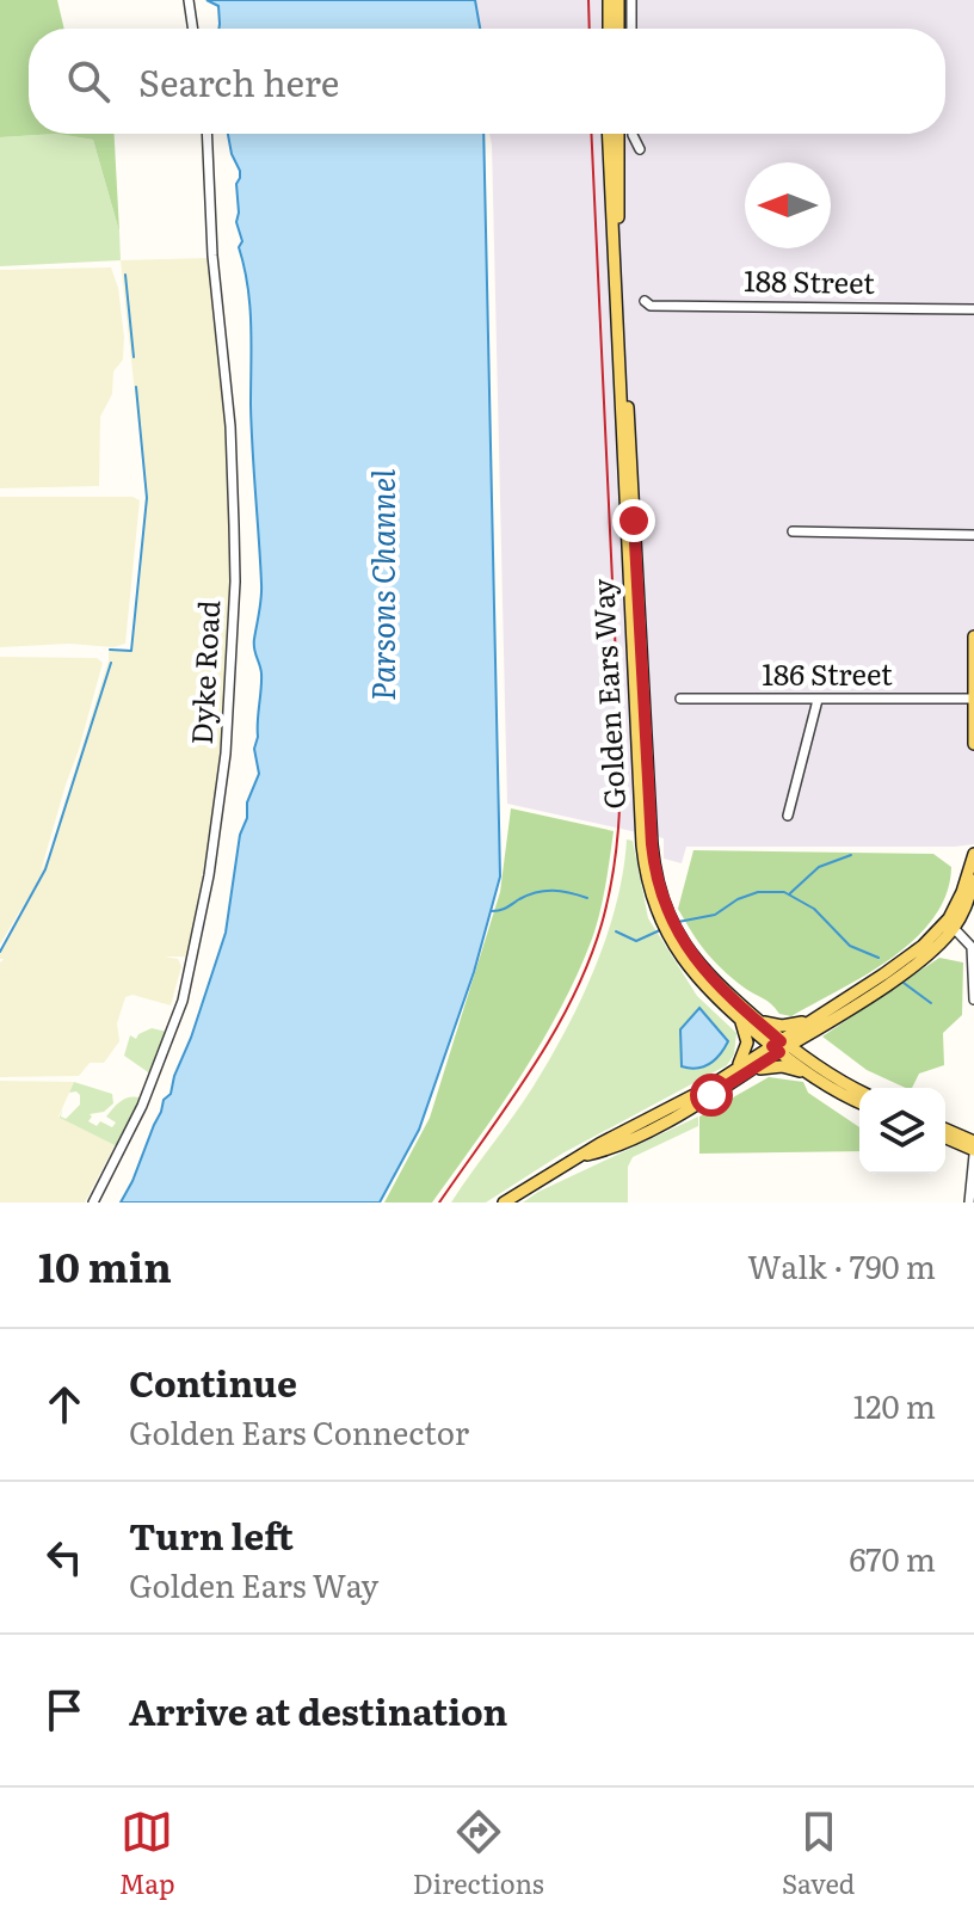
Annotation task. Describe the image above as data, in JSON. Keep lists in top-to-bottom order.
{
  "streets": {
    "main road": ["Golden Ears Way"],
    "street": ["188 Street", "Dyke Road", "186 Street"]
  },
  "water": ["Parsons Channel"],
  "north": "left",
  "page": {
    "search": "Search here",
    "heading": ["10 min", "Walk · 790 m"],
    "list": [
      ["Continue", "Golden Ears Connector", "120 m"],
      ["Turn left", "Golden Ears Way", "670 m"],
      "Arrive at destination"
    ],
    "nav": ["Map", "Directions", "Saved"]
  }
}
